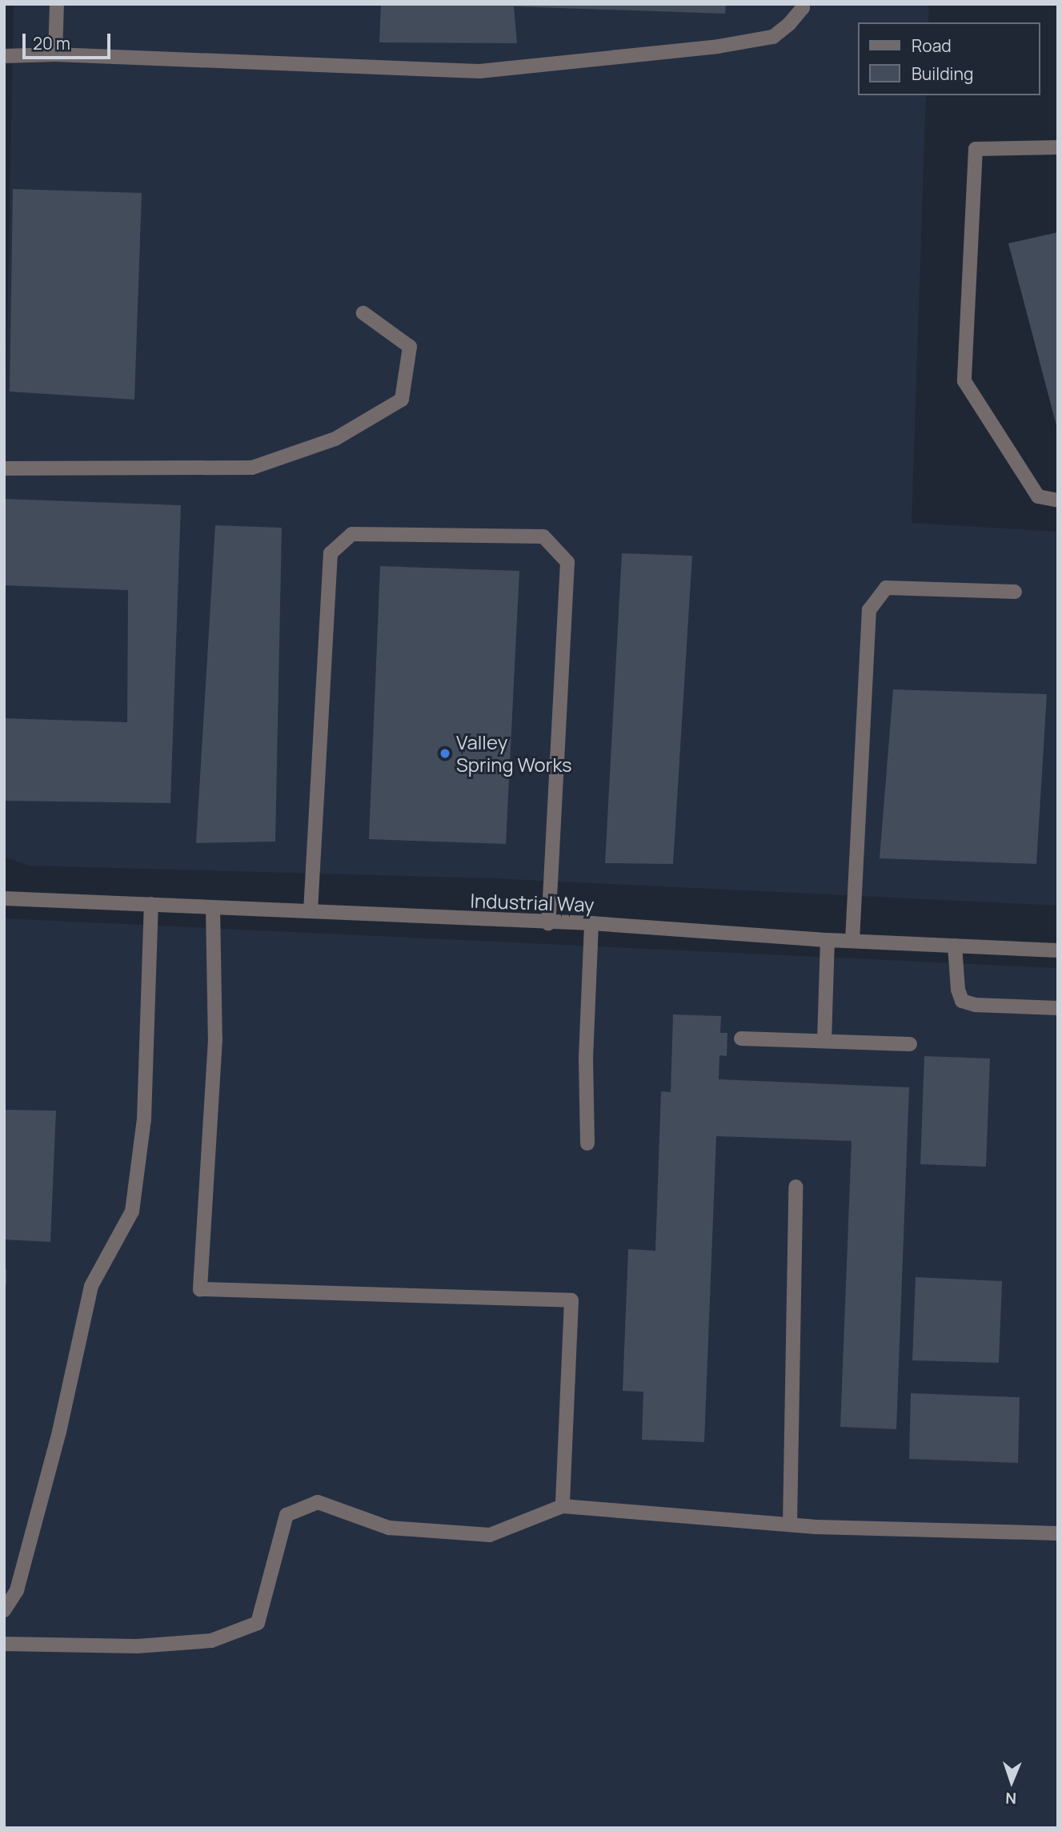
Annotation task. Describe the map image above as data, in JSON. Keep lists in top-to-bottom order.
{
  "streets": {
    "street": ["Industrial Way"]
  },
  "places": ["Valley Spring Works"],
  "legend": ["Road", "Building"],
  "scale_bar": "20 m",
  "north": "bottom"
}
